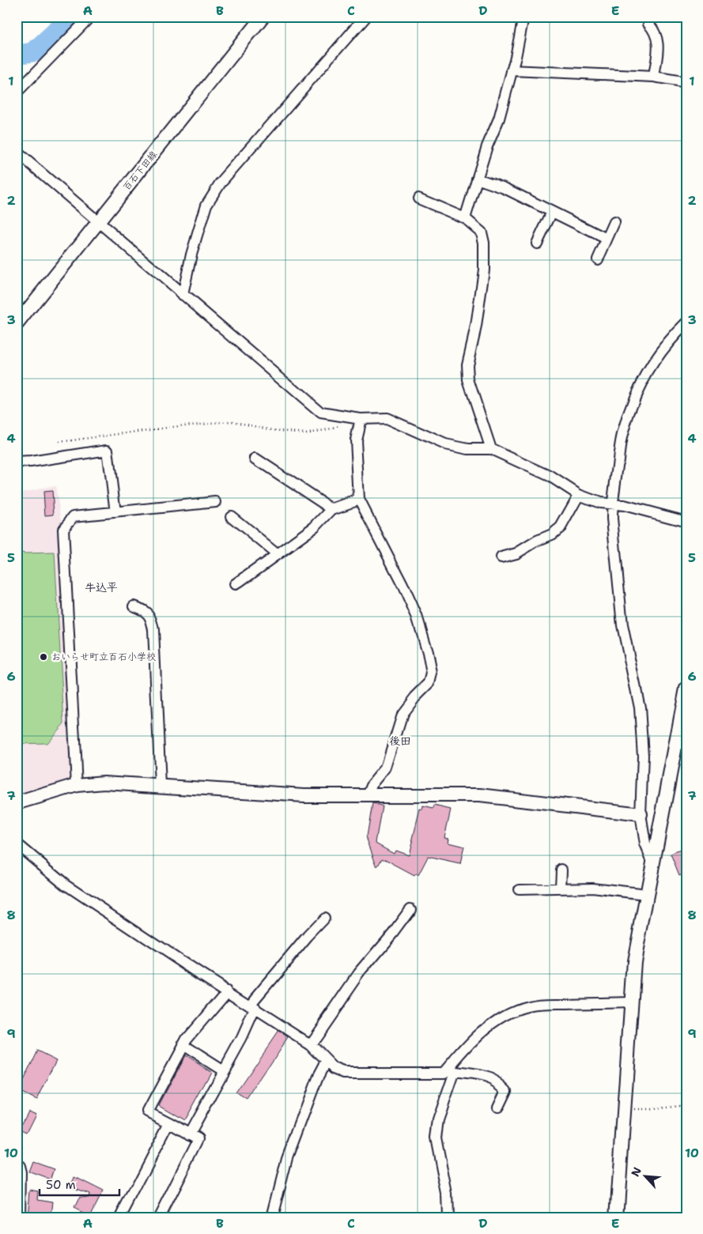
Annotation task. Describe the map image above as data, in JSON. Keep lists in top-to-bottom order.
{
  "streets": {
    "street": ["百石下田線"]
  },
  "districts": ["牛込平", "後田"],
  "places": ["おいらせ町立百石小学校"],
  "scale_bar": "50 m",
  "north": "top left",
  "grid": {
    "columns": [
      "A",
      "B",
      "C",
      "D",
      "E"
    ],
    "rows": [
      "1",
      "2",
      "3",
      "4",
      "5",
      "6",
      "7",
      "8",
      "9",
      "10"
    ]
  }
}
